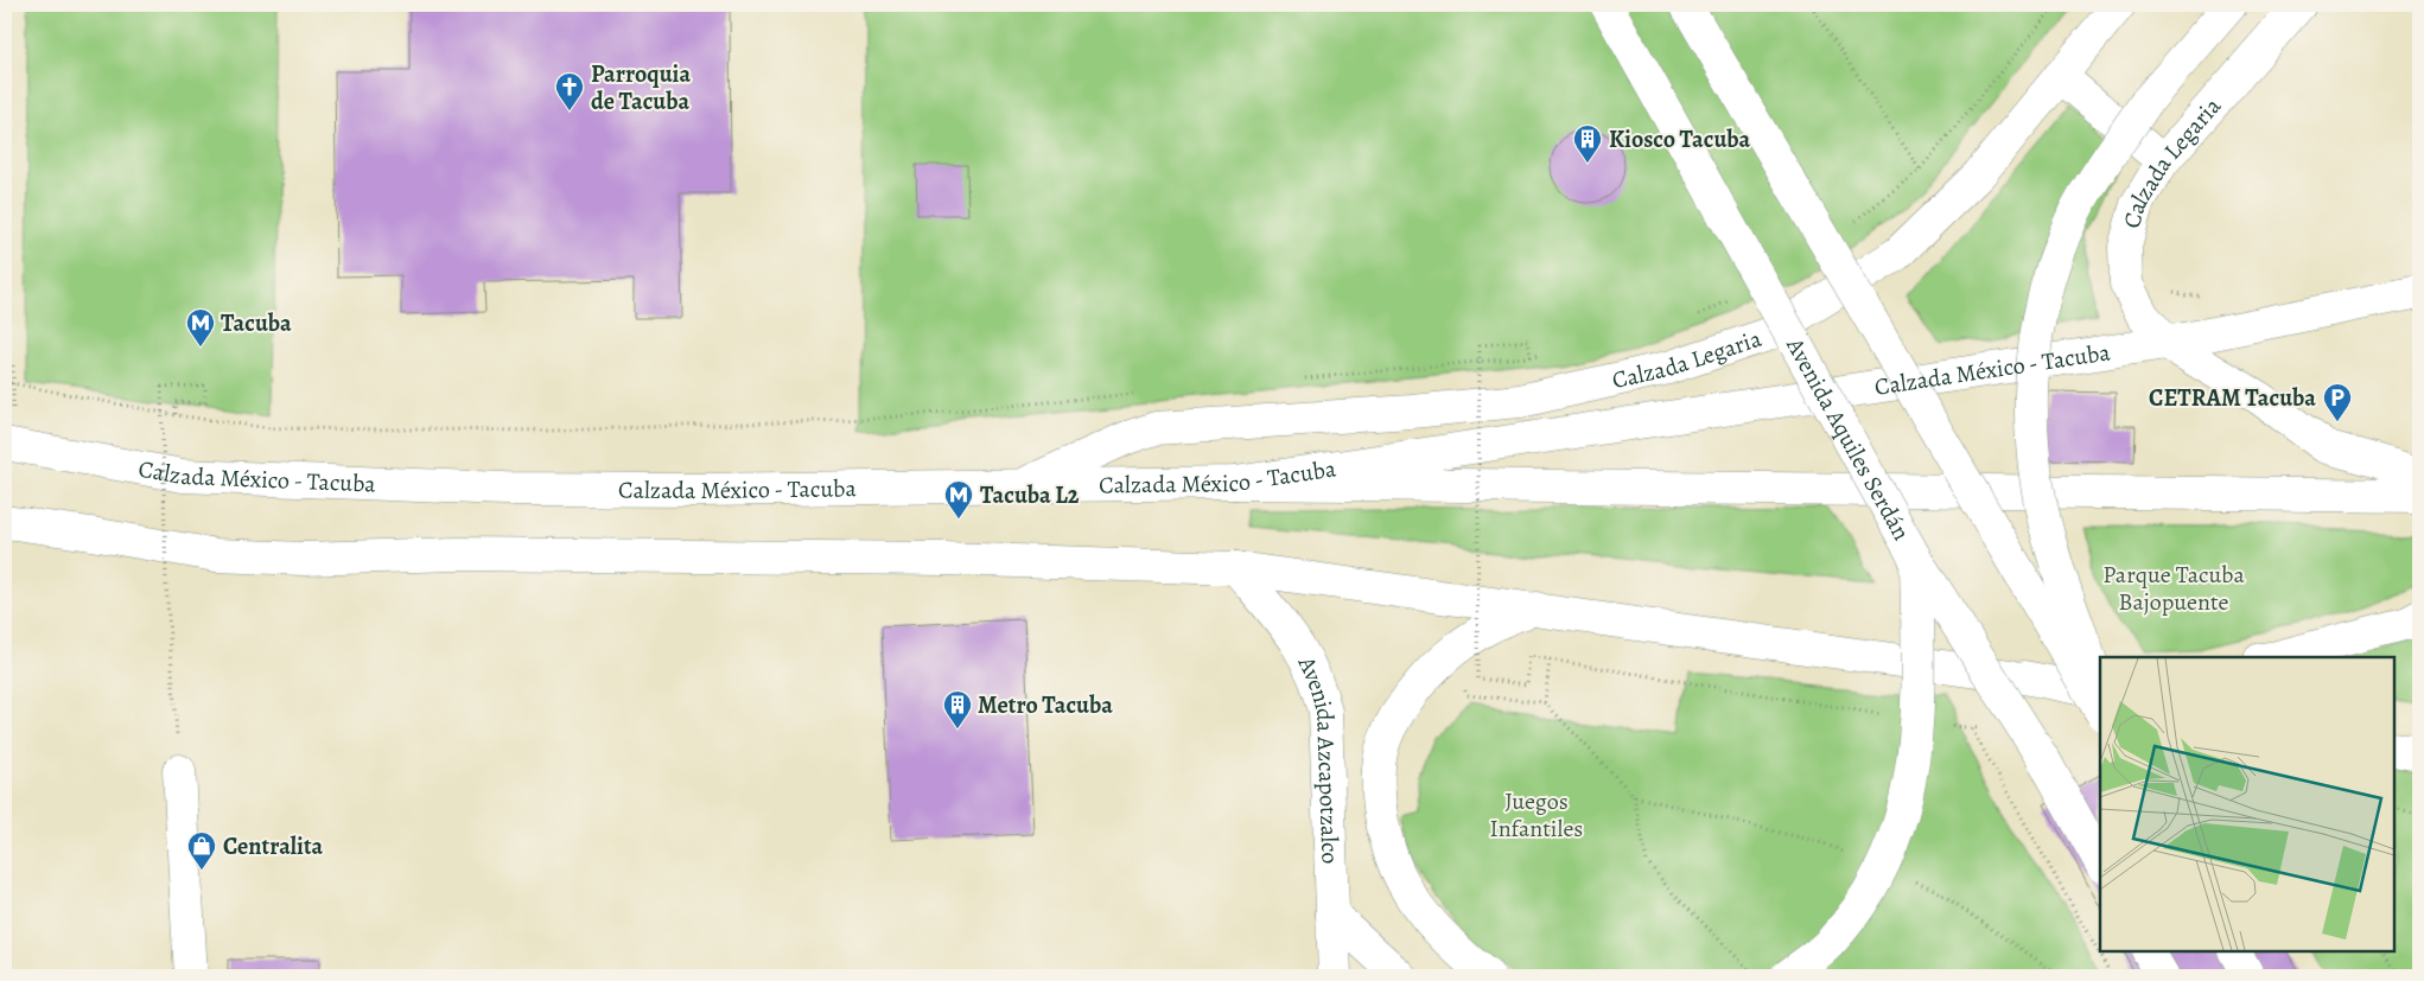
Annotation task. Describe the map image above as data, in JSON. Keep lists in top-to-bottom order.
{
  "streets": {
    "main road": [
      "Calzada Legaria",
      "Calzada México - Tacuba",
      "Avenida Aquiles Serdán",
      "Avenida Azcapotzalco"
    ]
  },
  "crossings": [
    ["Calzada Legaria", "Calzada México - Tacuba"]
  ],
  "parks": ["Parque Tacuba Bajopuente", "Juegos Infantiles"],
  "places": {
    "church": ["Parroquia de Tacuba"],
    "building": ["Kiosco Tacuba", "Metro Tacuba"],
    "metro station": ["Tacuba", "Tacuba L2"],
    "parking": ["CETRAM Tacuba"],
    "shop": ["Centralita"]
  }
}
